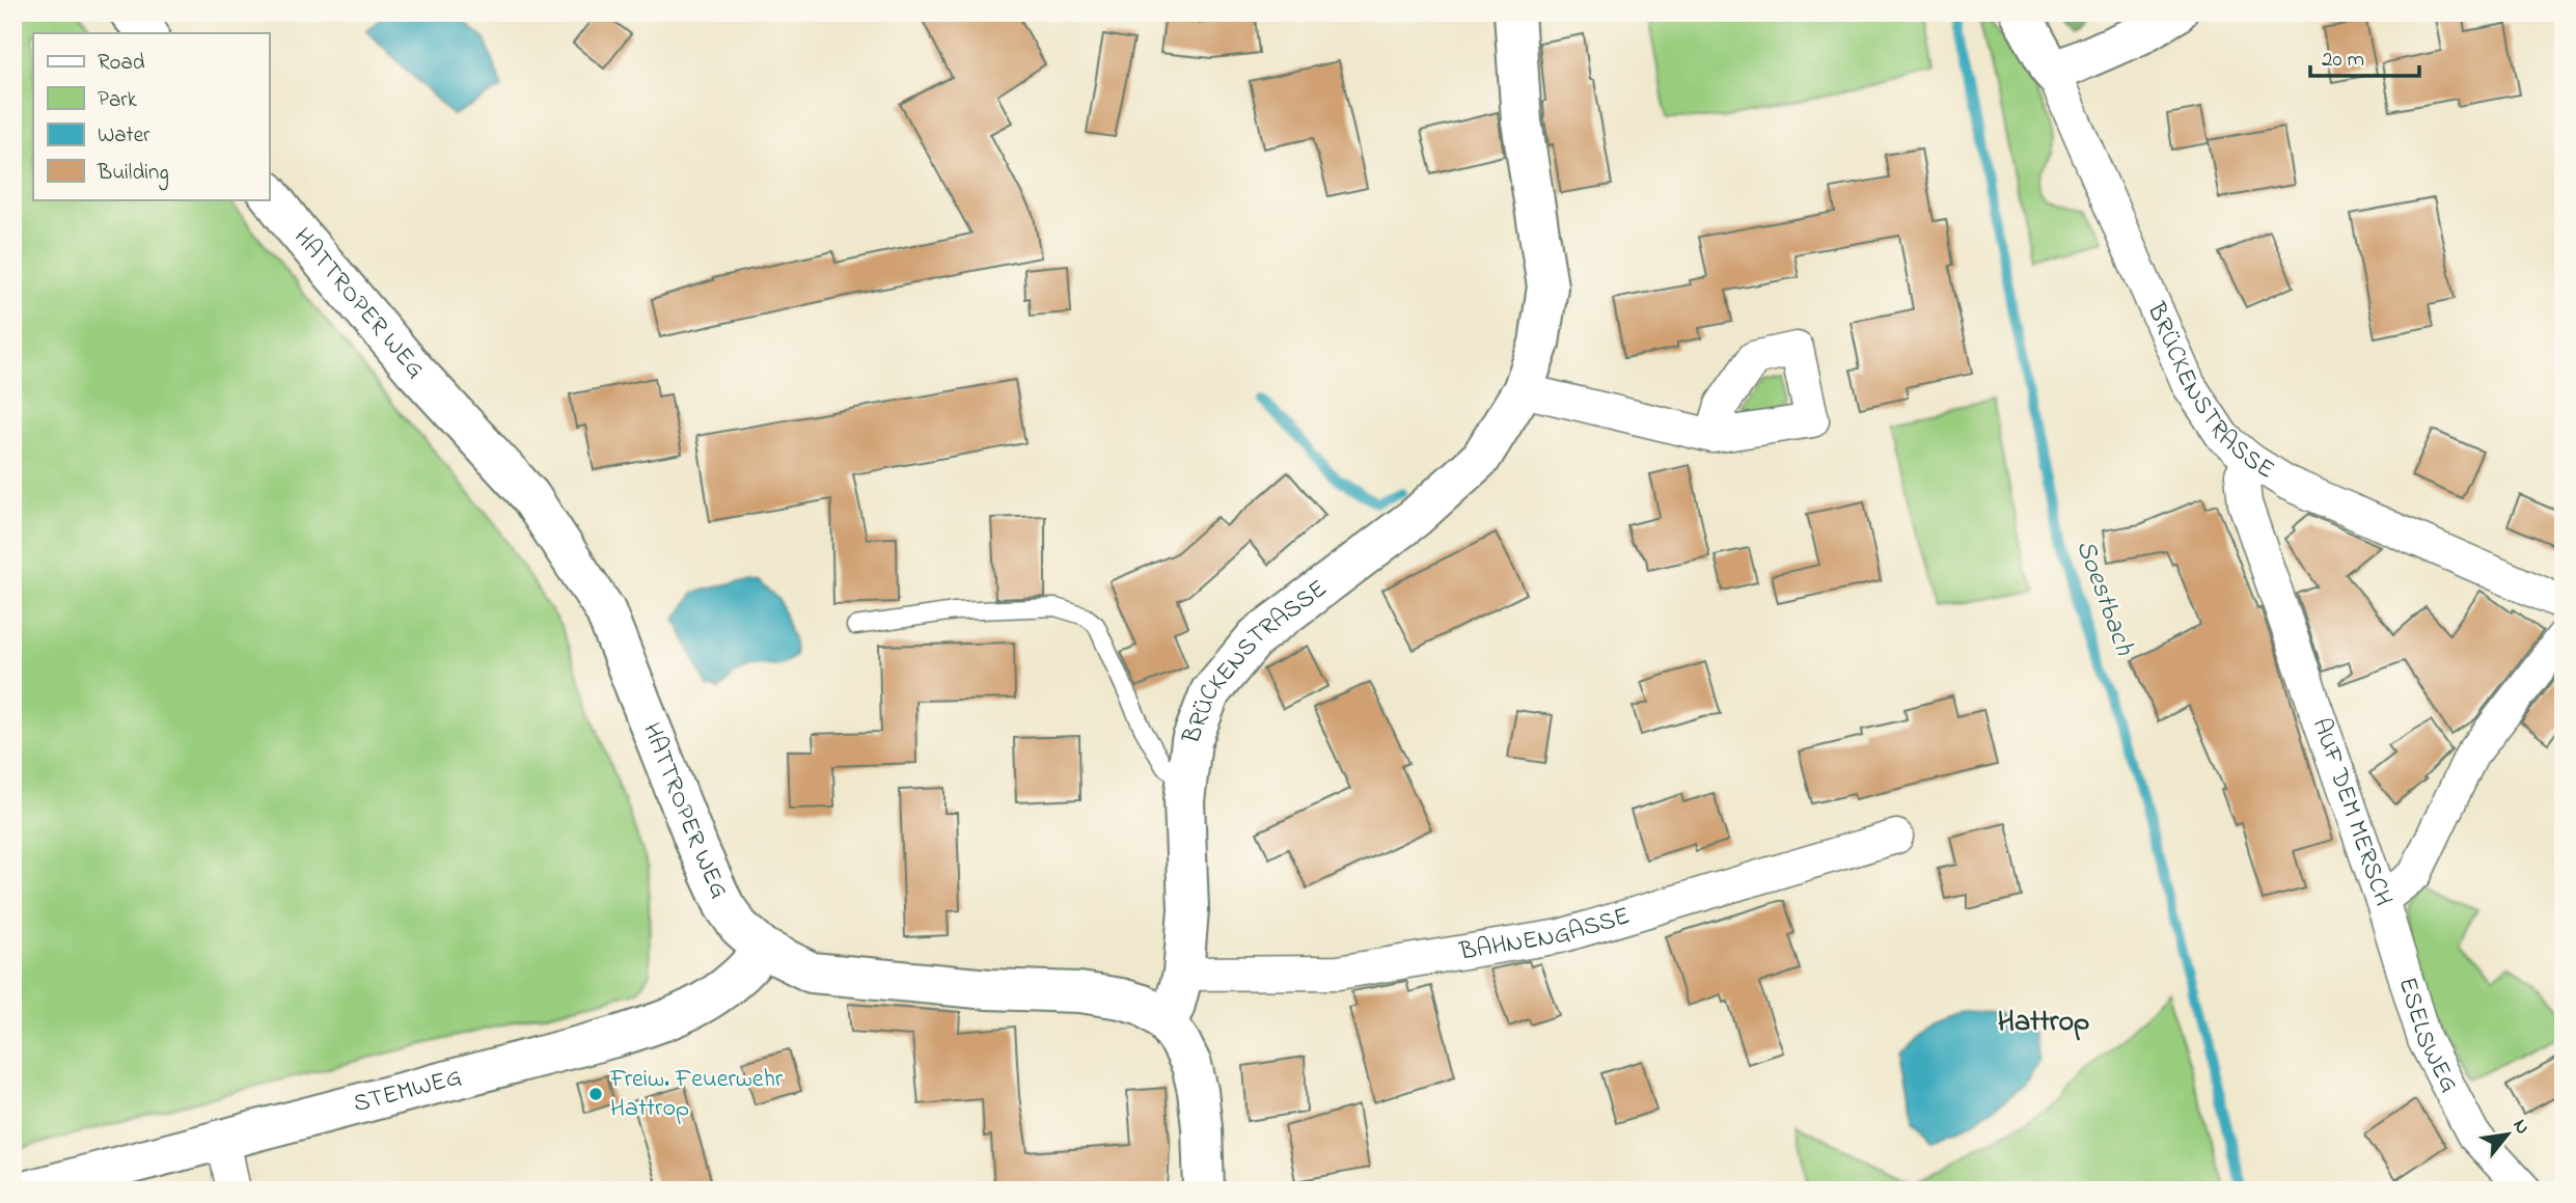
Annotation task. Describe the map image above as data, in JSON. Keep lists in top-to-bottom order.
{
  "streets": {
    "street": [
      "HATTROPER WEG",
      "BRÜCKENSTRASSE",
      "AUF DEM MERSCH",
      "BAHNENGASSE",
      "ESELSWEG",
      "STEMWEG"
    ]
  },
  "crossings": [
    ["HATTROPER WEG", "BRÜCKENSTRASSE"],
    ["HATTROPER WEG", "STEMWEG"],
    ["BRÜCKENSTRASSE", "AUF DEM MERSCH"],
    ["BRÜCKENSTRASSE", "BAHNENGASSE"],
    ["AUF DEM MERSCH", "ESELSWEG"]
  ],
  "districts": ["Hattrop"],
  "water": ["Soestbach"],
  "places": ["Freiw. Feuerwehr Hattrop"],
  "legend": [
    "Road",
    "Park",
    "Water",
    "Building"
  ],
  "scale_bar": "20 m",
  "north": "top right"
}
